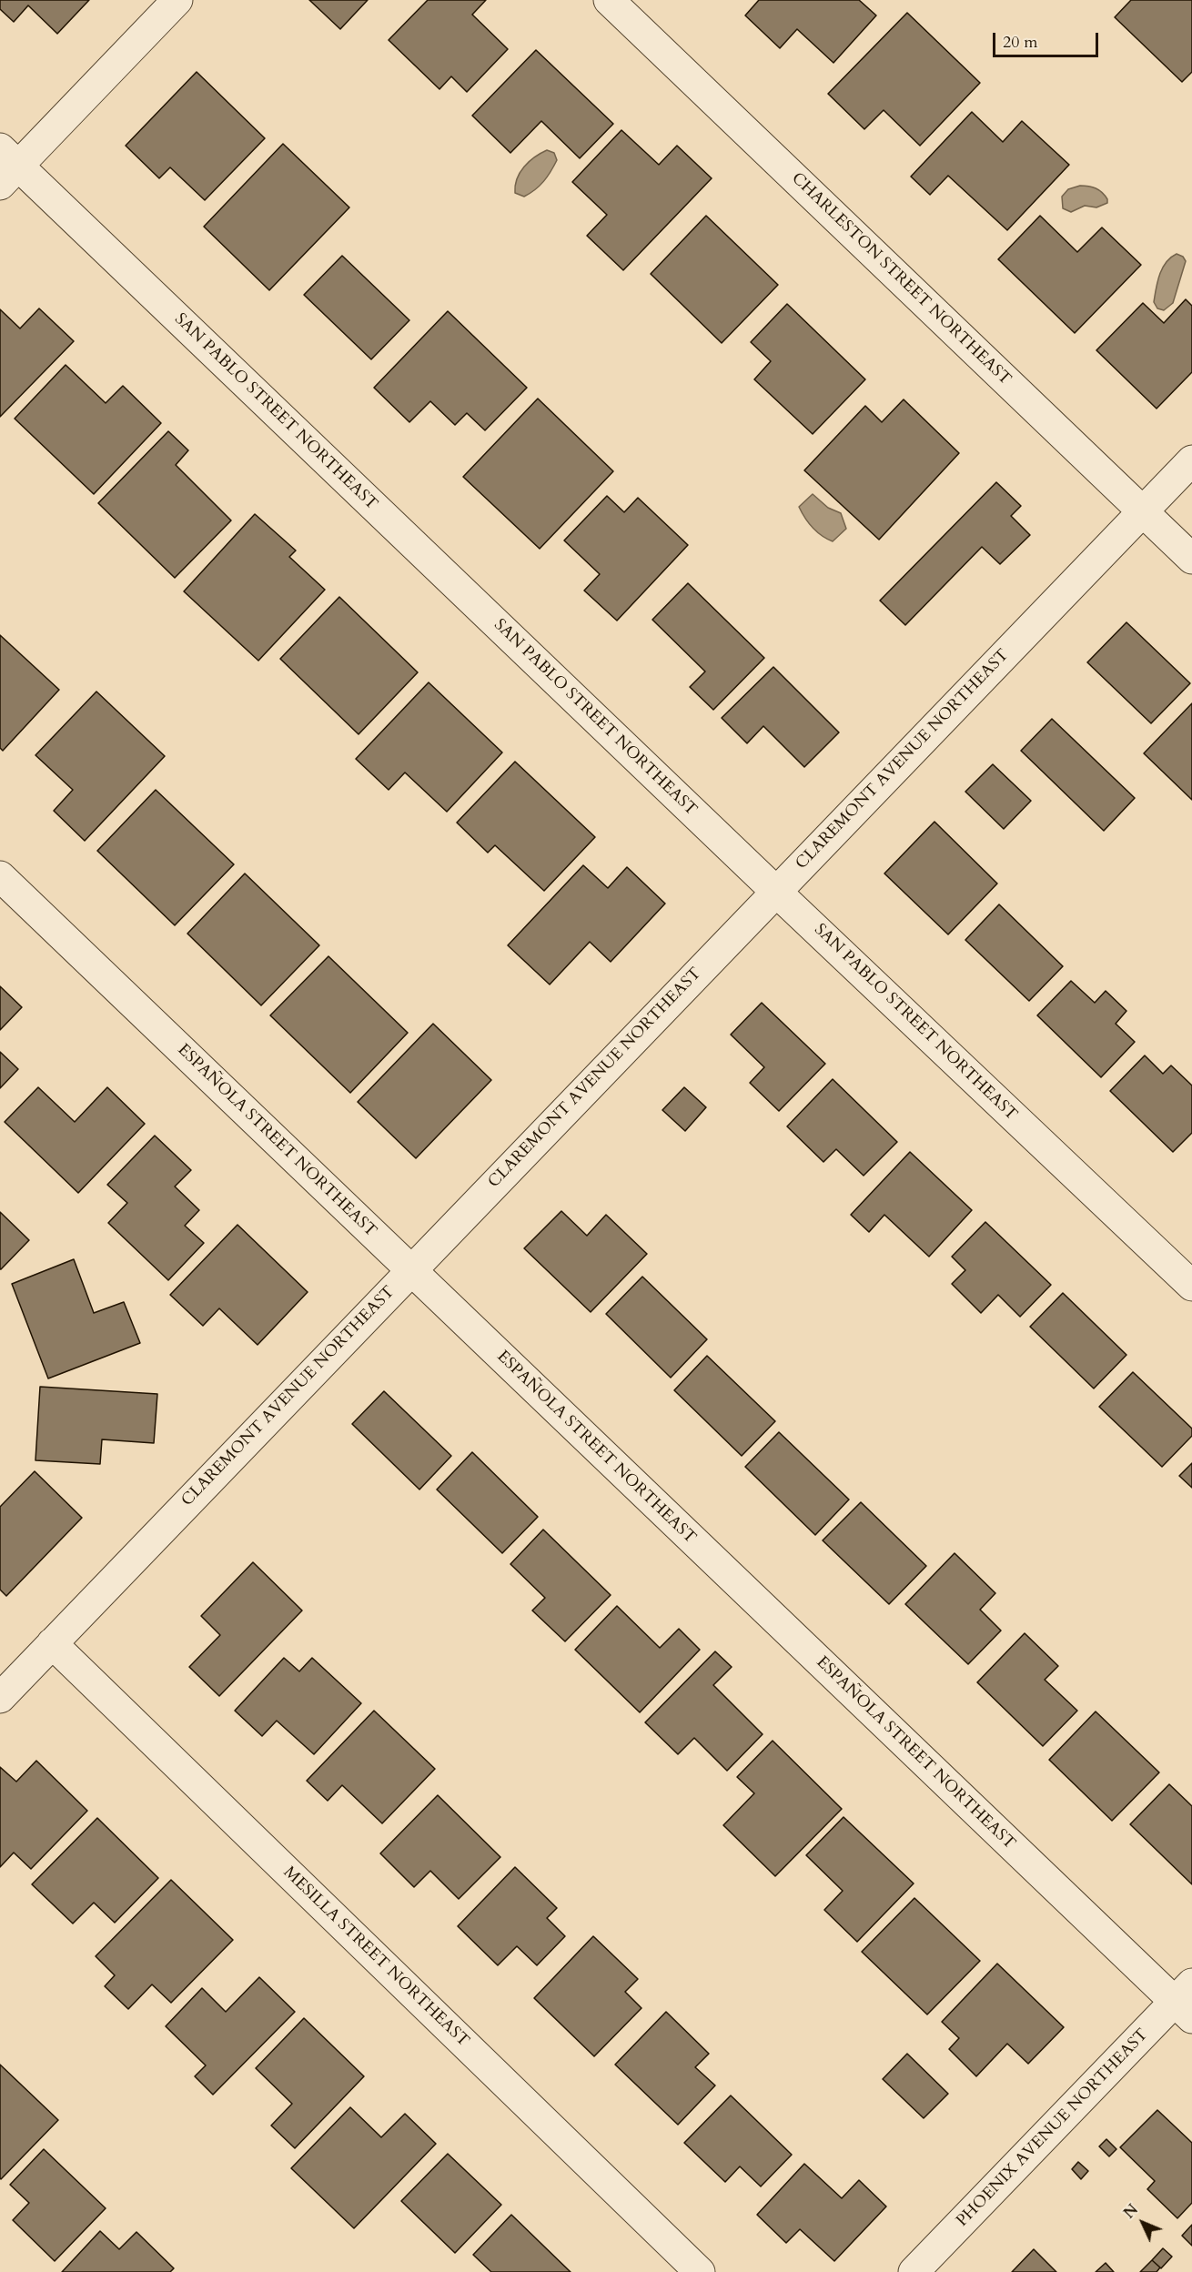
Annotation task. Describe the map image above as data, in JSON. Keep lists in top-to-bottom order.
{
  "streets": {
    "street": [
      "CHARLESTON STREET NORTHEAST",
      "SAN PABLO STREET NORTHEAST",
      "CLAREMONT AVENUE NORTHEAST",
      "ESPAÑOLA STREET NORTHEAST",
      "MESILLA STREET NORTHEAST",
      "PHOENIX AVENUE NORTHEAST"
    ]
  },
  "crossings": [
    ["CHARLESTON STREET NORTHEAST", "CLAREMONT AVENUE NORTHEAST"],
    ["SAN PABLO STREET NORTHEAST", "CLAREMONT AVENUE NORTHEAST"],
    ["CLAREMONT AVENUE NORTHEAST", "ESPAÑOLA STREET NORTHEAST"],
    ["CLAREMONT AVENUE NORTHEAST", "MESILLA STREET NORTHEAST"],
    ["ESPAÑOLA STREET NORTHEAST", "PHOENIX AVENUE NORTHEAST"]
  ],
  "scale_bar": "20 m",
  "north": "top left"
}
